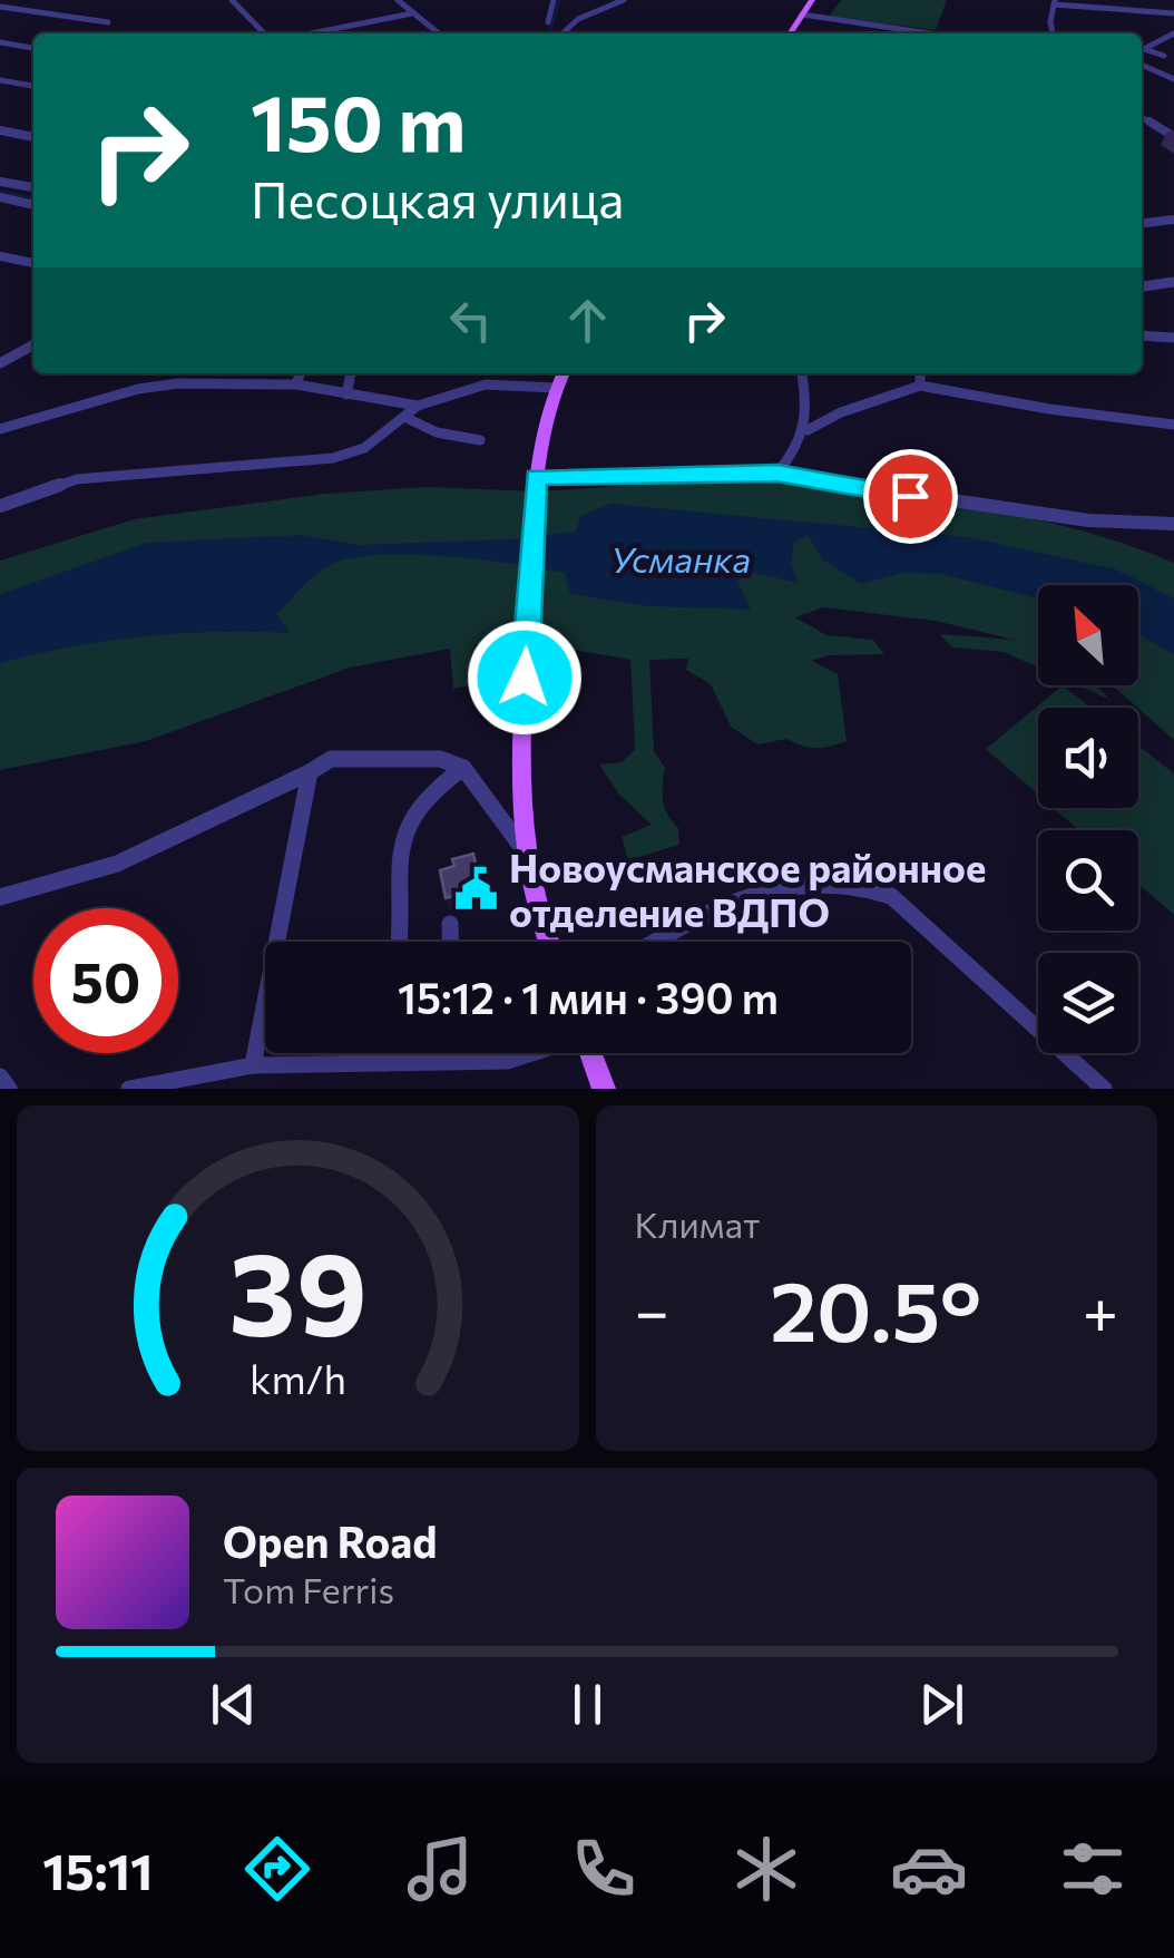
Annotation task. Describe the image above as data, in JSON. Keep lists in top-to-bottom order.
{
  "water": ["Усманка"],
  "places": {
    "public building": ["Новоусманское районное отделение ВДПО"]
  },
  "north": "top left",
  "page": {
    "turn": ["150 m", "Песоцкая улица"],
    "limit": "50",
    "trip": "15:12 · 1 мин · 390 m",
    "tile": "Климат",
    "heat": ["−", "20.5°", "+"],
    "song": ["Open Road", "Tom Ferris"],
    "tabs": "15:11",
    "gauge": ["39", "km/h"]
  }
}
